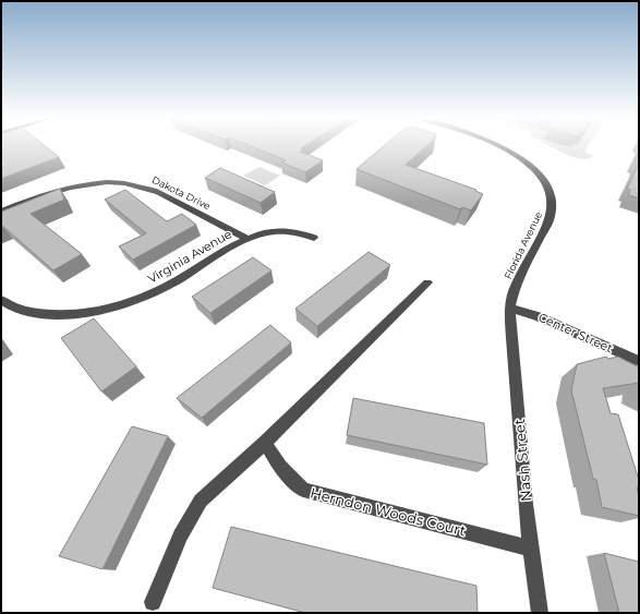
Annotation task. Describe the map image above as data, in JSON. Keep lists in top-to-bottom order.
{
  "streets": {
    "street": [
      "Dakota Drive",
      "Florida Avenue",
      "Virginia Avenue",
      "Center Street",
      "Nash Street",
      "Herndon Woods Court"
    ]
  },
  "crossings": [
    ["Dakota Drive", "Virginia Avenue"],
    ["Florida Avenue", "Center Street"],
    ["Florida Avenue", "Nash Street"],
    ["Center Street", "Nash Street"],
    ["Nash Street", "Herndon Woods Court"]
  ]
}
